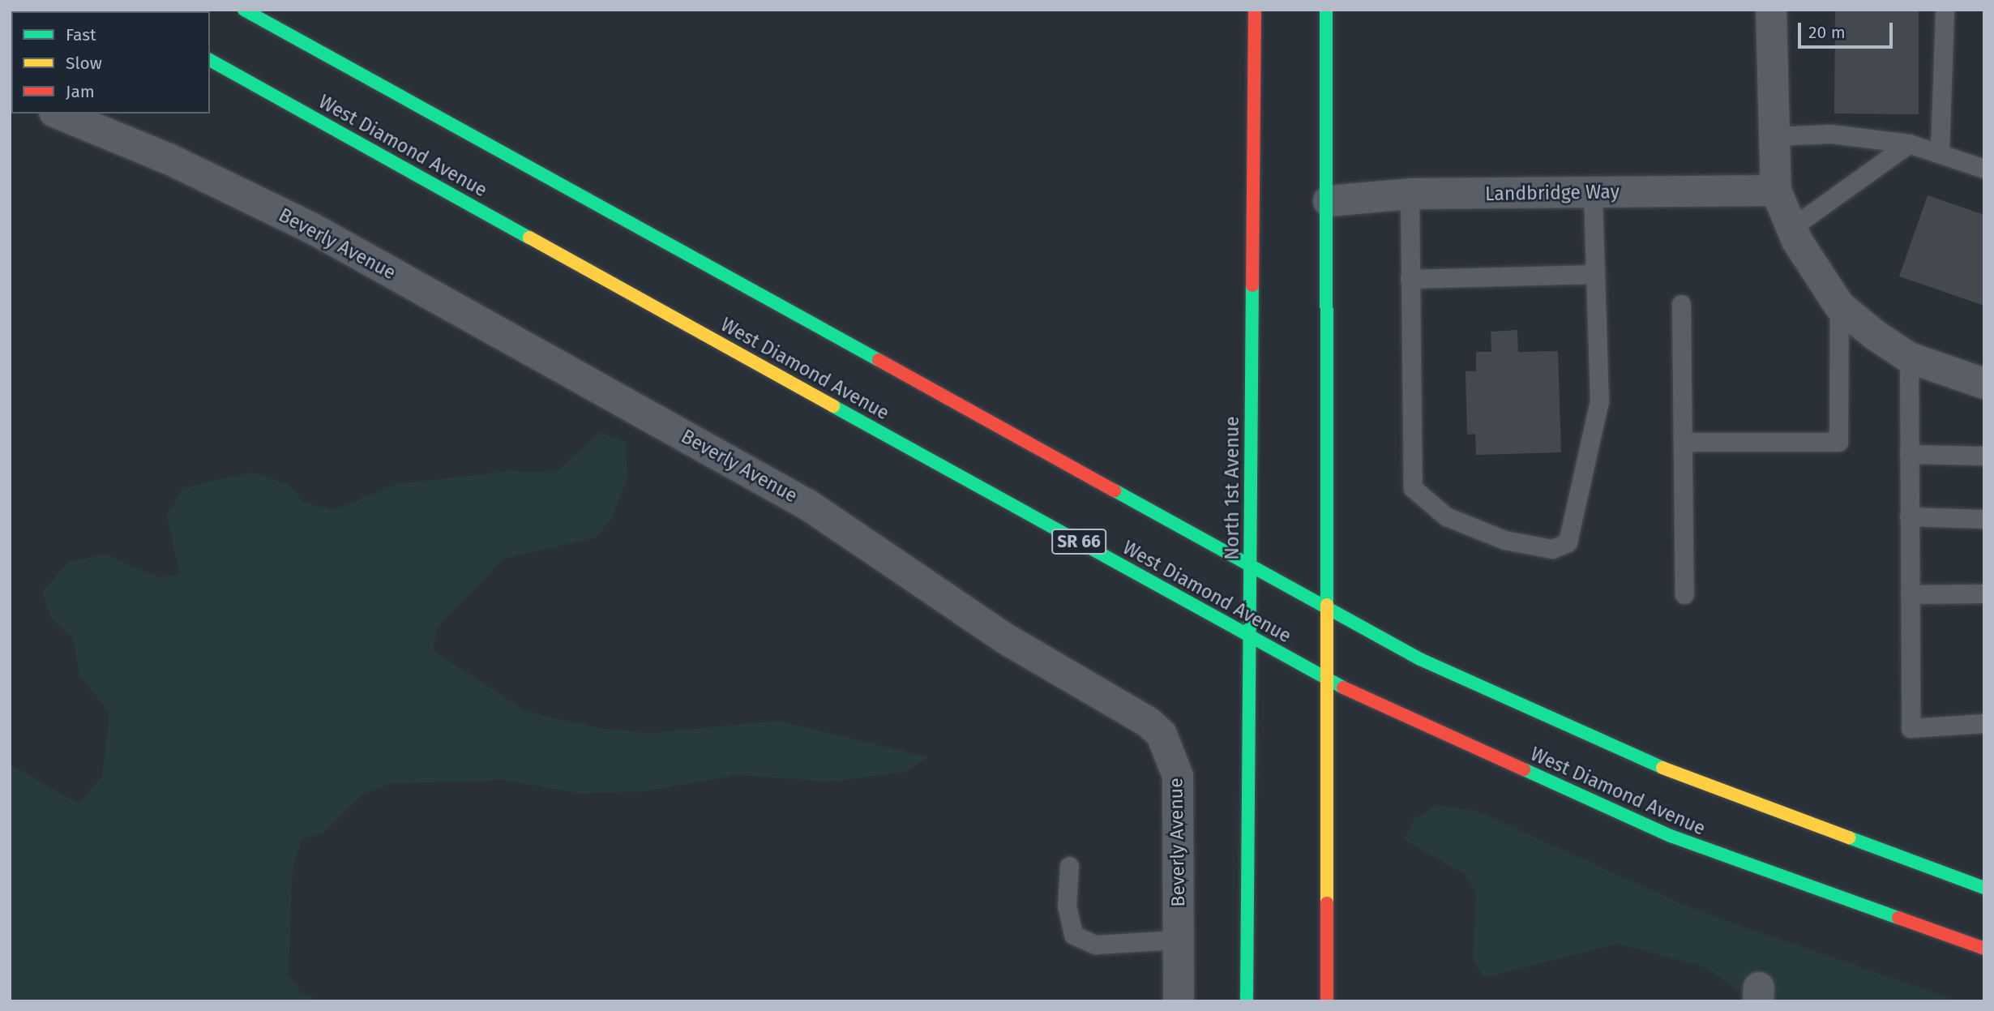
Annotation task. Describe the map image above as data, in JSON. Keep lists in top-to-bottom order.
{
  "streets": {
    "main road": ["West Diamond Avenue", "North 1st Avenue", "SR 66"],
    "street": ["Landbridge Way", "Beverly Avenue"]
  },
  "crossings": [
    ["West Diamond Avenue", "North 1st Avenue"]
  ],
  "legend": ["Fast", "Slow", "Jam"],
  "scale_bar": "20 m"
}
